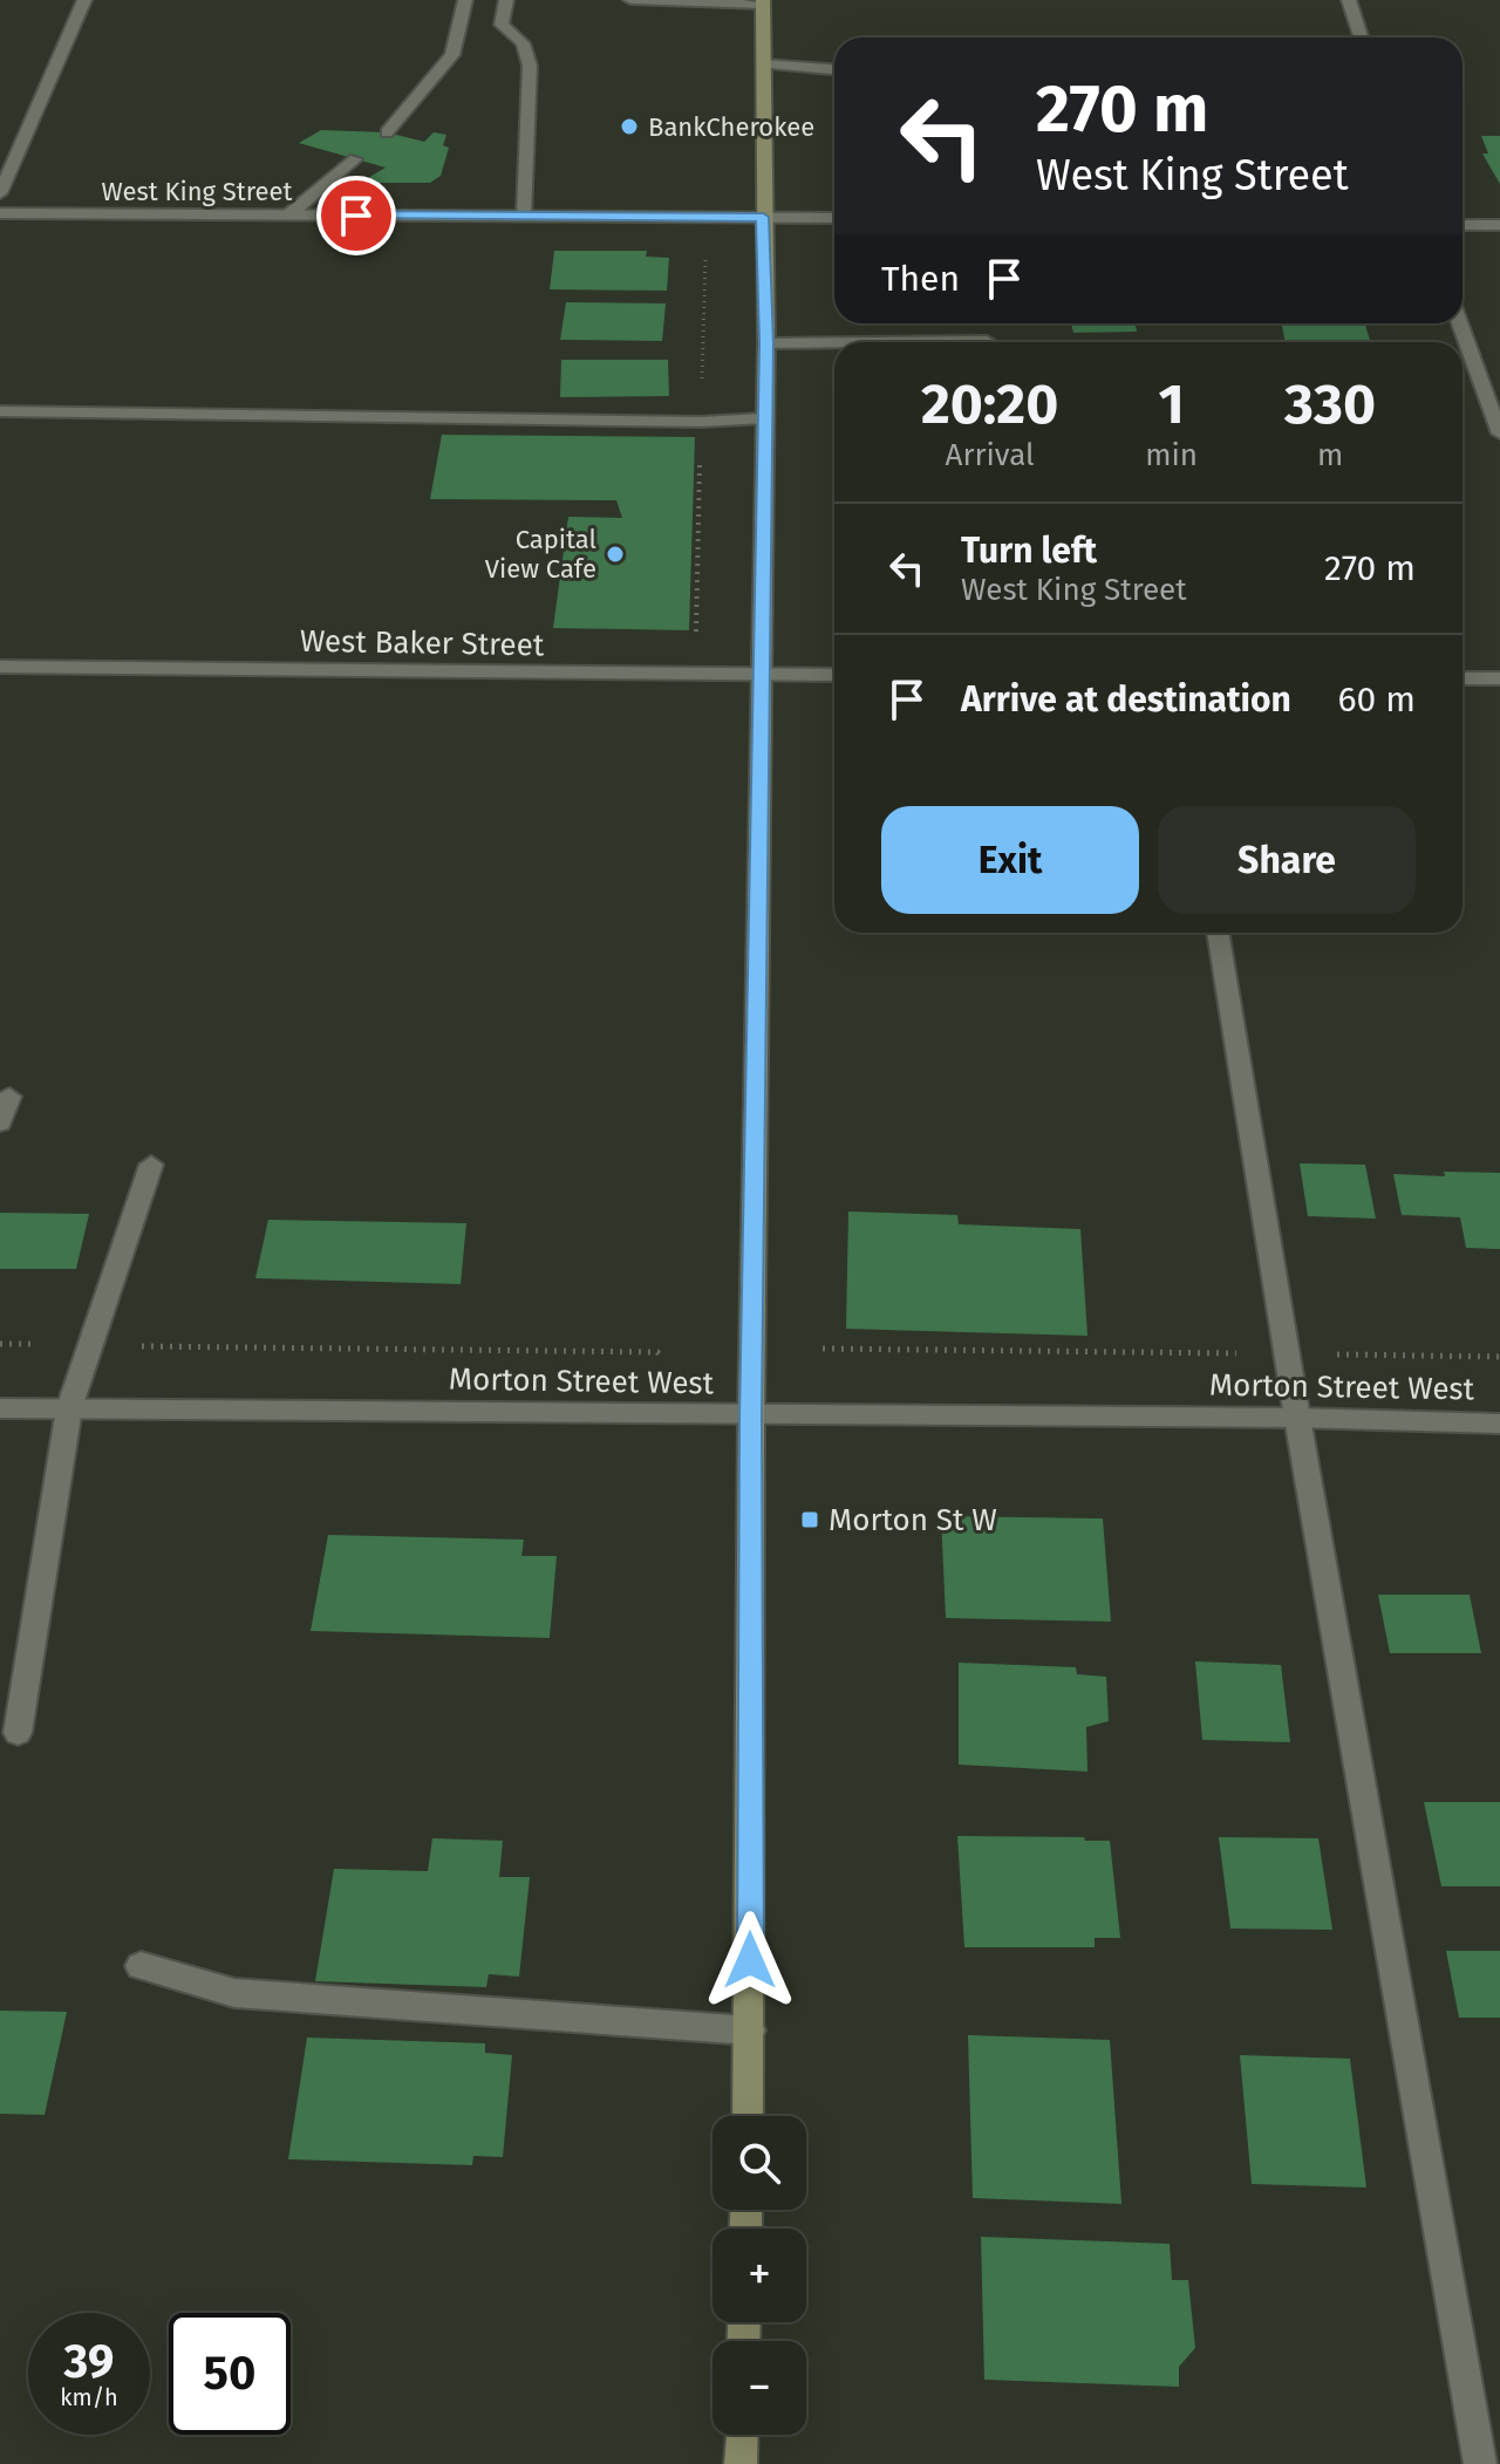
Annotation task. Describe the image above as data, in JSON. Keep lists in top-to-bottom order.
{
  "streets": {
    "street": ["West King Street", "West Baker Street", "Morton Street West"]
  },
  "places": {
    "other": ["BankCherokee", "Capital View Cafe"],
    "transit": ["Morton St W"]
  },
  "page": {
    "turn": ["270 m", "West King Street"],
    "then": "Then",
    "eta": [
      "20:20",
      "Arrival",
      "1",
      "min",
      "330",
      "m"
    ],
    "list": [
      {
        "name": "Turn left",
        "note": "West King Street",
        "value": "270 m"
      },
      {
        "name": "Arrive at destination",
        "value": "60 m"
      }
    ],
    "buttons": ["Exit", "Share"],
    "map_buttons": ["+", "−"],
    "speed": "39 km/h",
    "limit": "50"
  }
}
